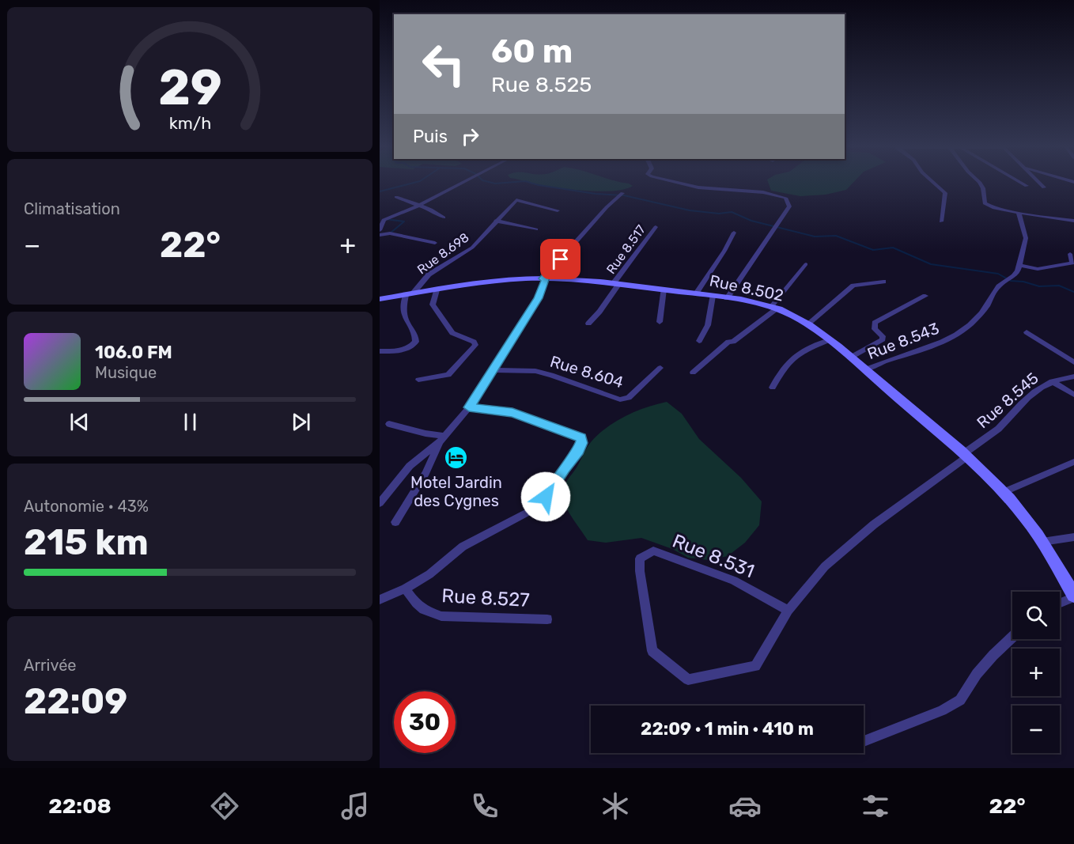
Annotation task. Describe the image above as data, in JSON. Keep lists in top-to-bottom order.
{
  "streets": {
    "main road": ["Rue 8.502"],
    "street": [
      "Rue 8.517",
      "Rue 8.698",
      "Rue 8.543",
      "Rue 8.604",
      "Rue 8.545",
      "Rue 8.531",
      "Rue 8.527"
    ]
  },
  "crossings": [
    ["Rue 8.517", "Rue 8.502"],
    ["Rue 8.698", "Rue 8.502"],
    ["Rue 8.502", "Rue 8.543"],
    ["Rue 8.502", "Rue 8.545"],
    ["Rue 8.502", "Rue 8.531"],
    ["Rue 8.545", "Rue 8.531"]
  ],
  "places": {
    "hotel": ["Motel Jardin des Cygnes"]
  },
  "page": {
    "turn": ["60 m", "Rue 8.525"],
    "then": "Puis",
    "tile": [
      "Climatisation",
      ["Autonomie · 43%", "215 km"],
      ["Arrivée", "22:09"]
    ],
    "heat": ["−", "22°", "+"],
    "song": ["106.0 FM", "Musique"],
    "map_buttons": ["+", "−"],
    "limit": "30",
    "trip": "22:09 · 1 min · 410 m",
    "tabs": ["22:08", "22°"],
    "gauge": ["29", "km/h"]
  }
}
